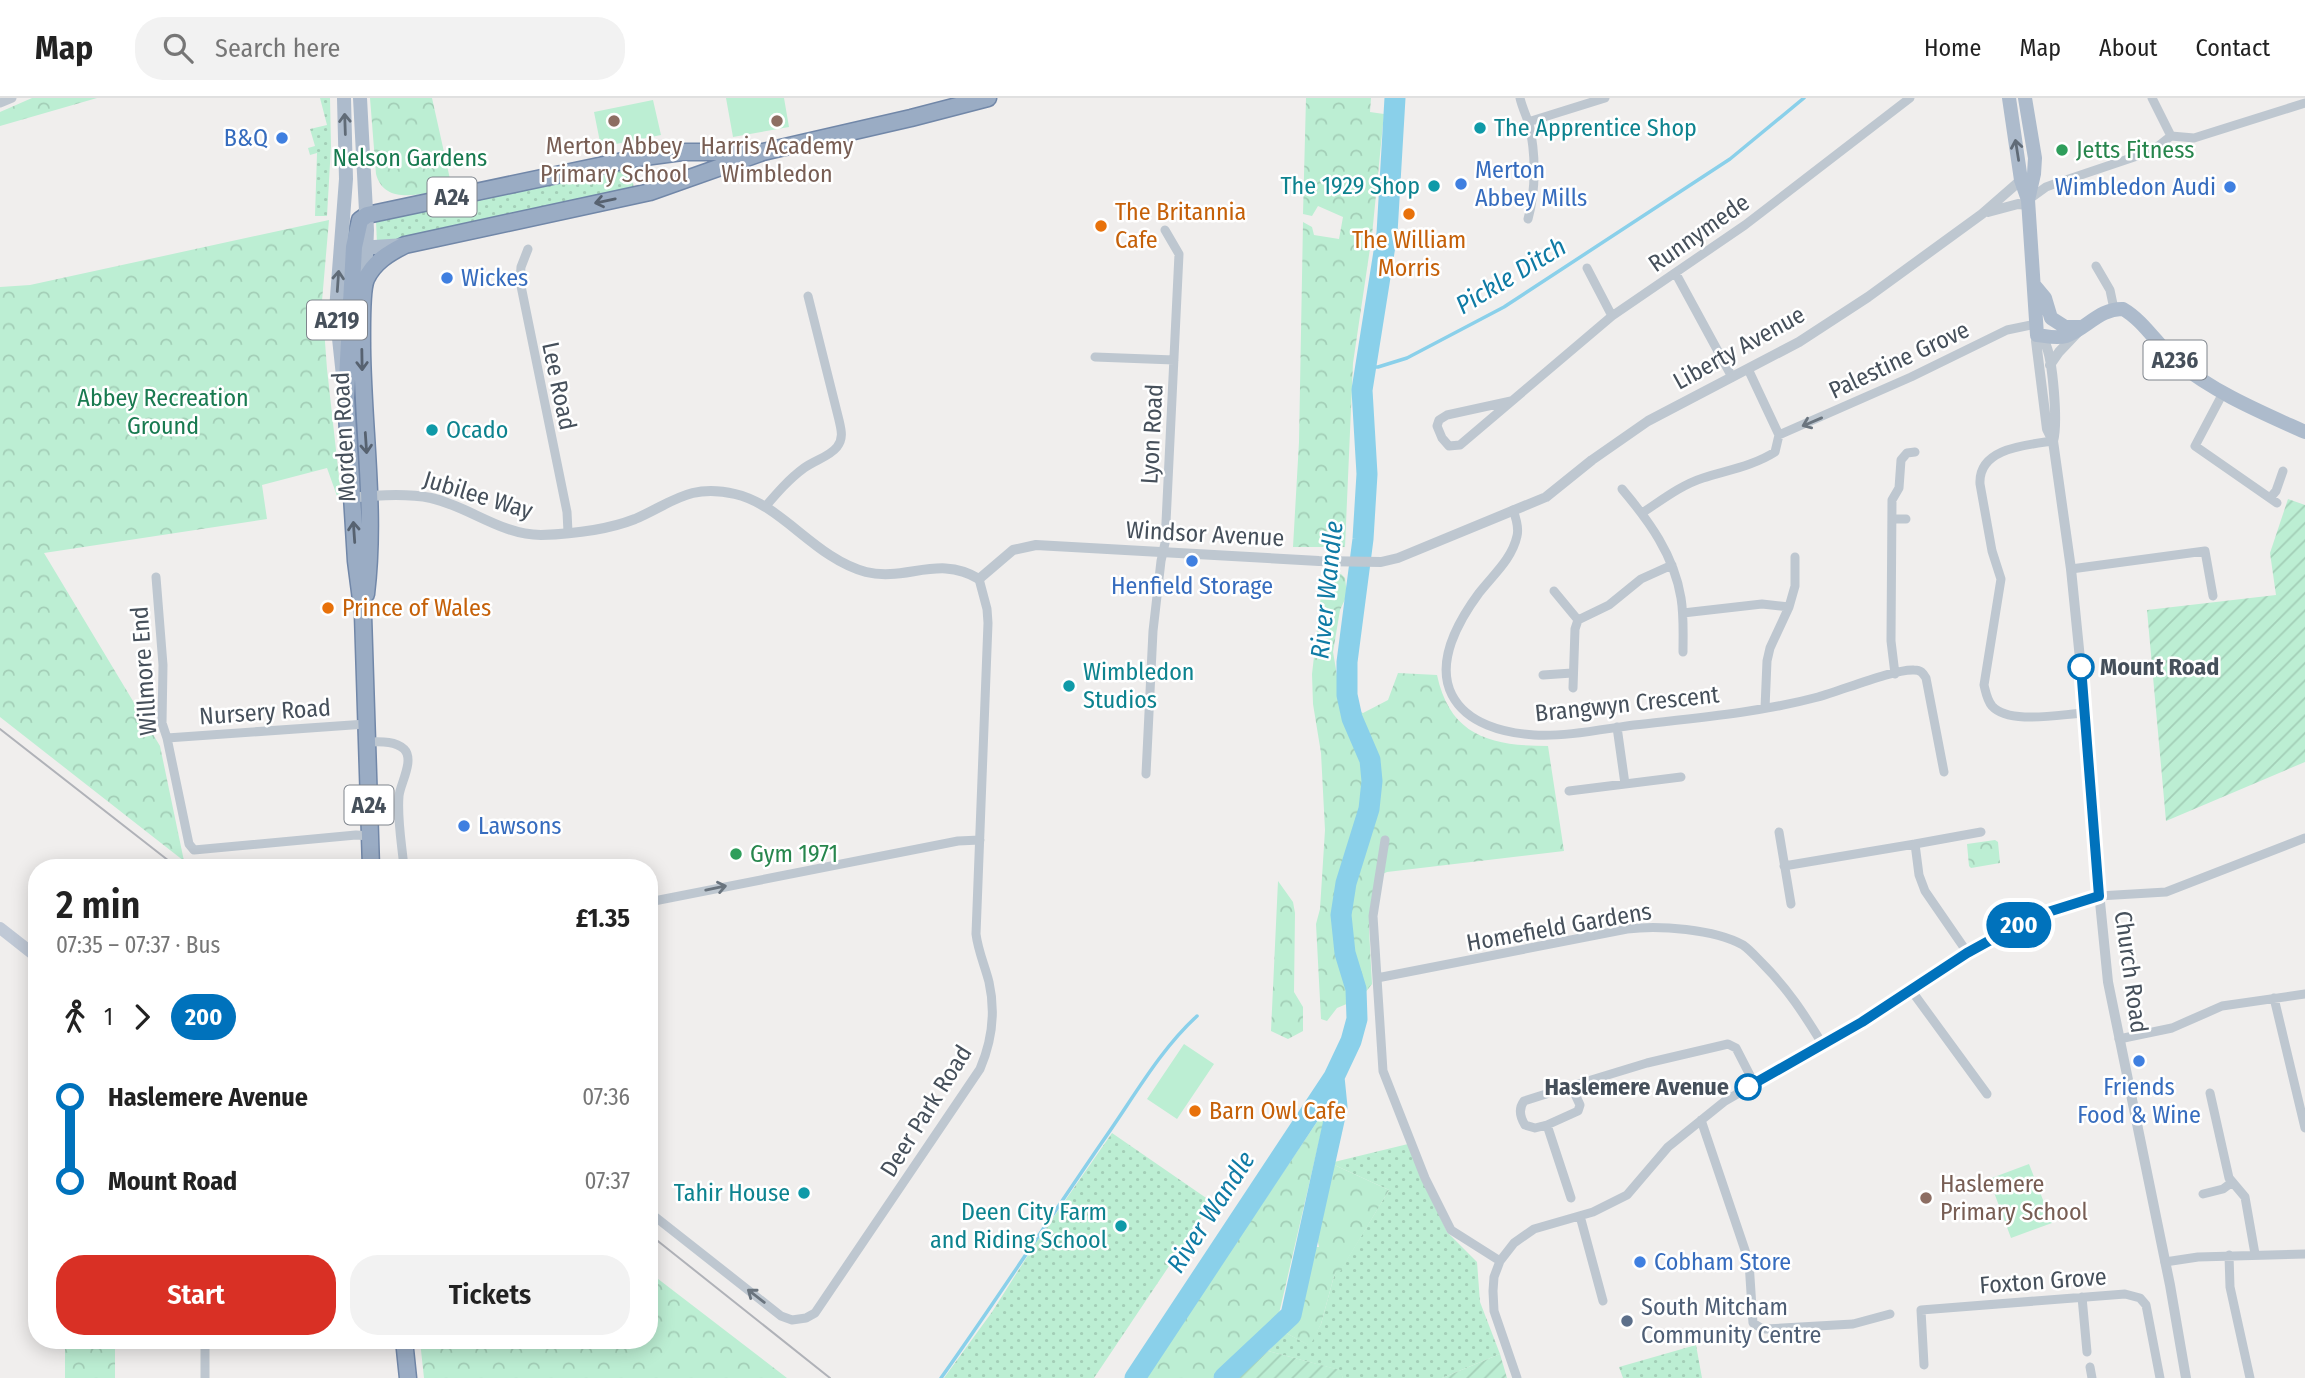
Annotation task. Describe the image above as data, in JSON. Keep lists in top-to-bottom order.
{
  "streets": {
    "highway": ["A24", "Morden Road"],
    "main road": ["A219", "A236"],
    "street": [
      "Runnymede",
      "Liberty Avenue",
      "Palestine Grove",
      "Lee Road",
      "Lyon Road",
      "Jubilee Way",
      "Windsor Avenue",
      "Willmore End",
      "Brangwyn Crescent",
      "Nursery Road",
      "Homefield Gardens",
      "Church Road",
      "Deer Park Road",
      "Foxton Grove"
    ]
  },
  "crossings": [
    ["A24", "Morden Road"],
    ["Liberty Avenue", "Windsor Avenue"],
    ["Liberty Avenue", "Brangwyn Crescent"],
    ["Palestine Grove", "Church Road"],
    ["Lee Road", "Jubilee Way"],
    ["Lyon Road", "Windsor Avenue"],
    ["Morden Road", "Jubilee Way"],
    ["Morden Road", "Willmore End"],
    ["Morden Road", "Nursery Road"],
    ["Jubilee Way", "Windsor Avenue"],
    ["Jubilee Way", "Deer Park Road"],
    ["Windsor Avenue", "Brangwyn Crescent"],
    ["Windsor Avenue", "Deer Park Road"],
    ["Willmore End", "Nursery Road"]
  ],
  "one_way": ["Palestine Grove"],
  "water": ["Pickle Ditch", "River Wandle"],
  "parks": ["Nelson Gardens", "Abbey Recreation Ground"],
  "places": [
    "Merton Abbey Primary School",
    "Harris Academy Wimbledon",
    "The Apprentice Shop",
    "B&Q",
    "Jetts Fitness",
    "Merton Abbey Mills",
    "The 1929 Shop",
    "Wimbledon Audi",
    "The William Morris",
    "The Britannia Cafe",
    "Wickes",
    "Ocado",
    "Henfield Storage",
    "Prince of Wales",
    "Mount Road",
    "Wimbledon Studios",
    "Lawsons",
    "Gym 1971",
    "Friends Food & Wine",
    "Haslemere Avenue",
    "Barn Owl Cafe",
    "Tahir House",
    "Haslemere Primary School",
    "Deen City Farm and Riding School",
    "Cobham Store",
    "South Mitcham Community Centre"
  ],
  "lines": ["bus line 200"],
  "page": {
    "header": "Map",
    "search": "Search here",
    "nav": [
      "Home",
      "Map",
      "About",
      "Contact"
    ],
    "on_map": "200",
    "heading": ["2 min", "07:35 – 07:37 · Bus", "£1.35"],
    "legs": ["1", "200"],
    "list": [
      {
        "name": "Haslemere Avenue",
        "value": "07:36"
      },
      {
        "name": "Mount Road",
        "value": "07:37"
      }
    ],
    "buttons": ["Start", "Tickets"]
  }
}
